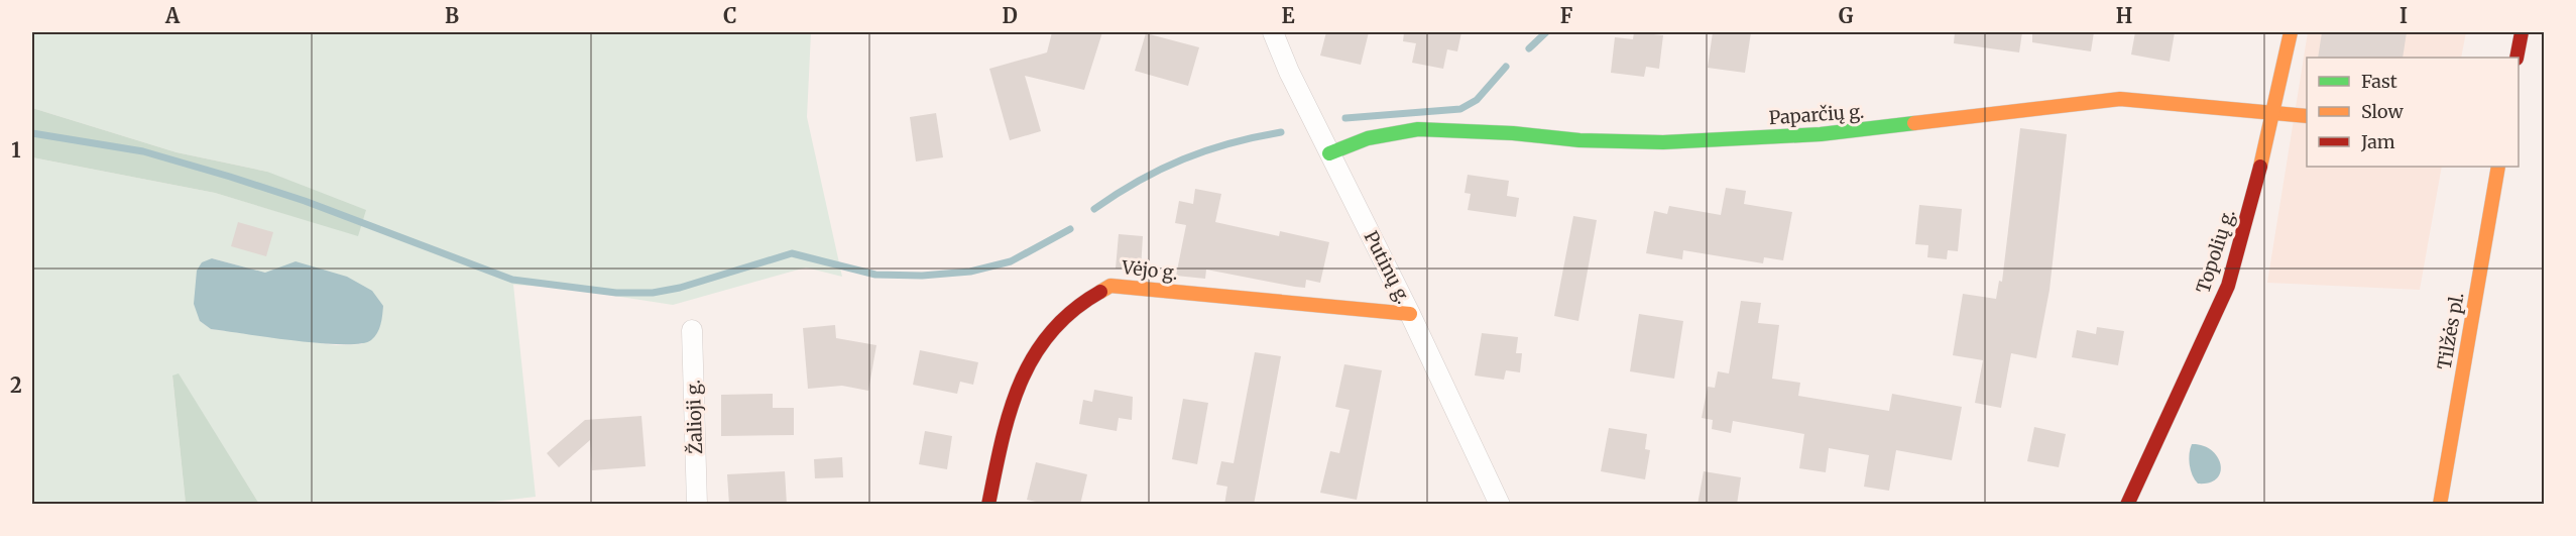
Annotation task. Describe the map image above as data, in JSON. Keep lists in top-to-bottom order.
{
  "streets": {
    "main road": [
      "Paparčių g.",
      "Topolių g.",
      "Vėjo g.",
      "Tilžės pl."
    ],
    "street": ["Putinų g.", "Žalioji g."]
  },
  "crossings": [
    ["Paparčių g.", "Topolių g."],
    ["Paparčių g.", "Putinų g."],
    ["Putinų g.", "Vėjo g."]
  ],
  "legend": ["Fast", "Slow", "Jam"],
  "grid": {
    "columns": [
      "A",
      "B",
      "C",
      "D",
      "E",
      "F",
      "G",
      "H",
      "I"
    ],
    "rows": ["1", "2"]
  }
}
